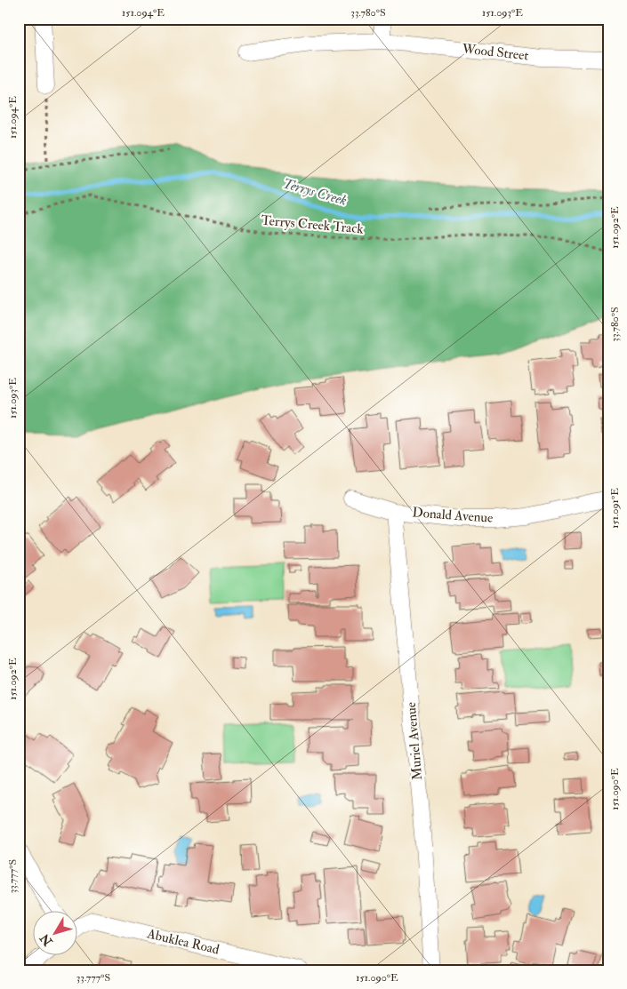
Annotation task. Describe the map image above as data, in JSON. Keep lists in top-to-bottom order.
{
  "streets": {
    "street": [
      "Wood Street",
      "Donald Avenue",
      "Muriel Avenue",
      "Abuklea Road"
    ],
    "path": ["Terrys Creek Track"]
  },
  "crossings": [
    ["Donald Avenue", "Muriel Avenue"]
  ],
  "water": ["Terrys Creek"],
  "north": "bottom left",
  "coordinates": [
    "151.094°E",
    "33.780°S",
    "151.093°E",
    "151.092°E",
    "151.091°E",
    "151.090°E",
    "33.777°S"
  ]
}
